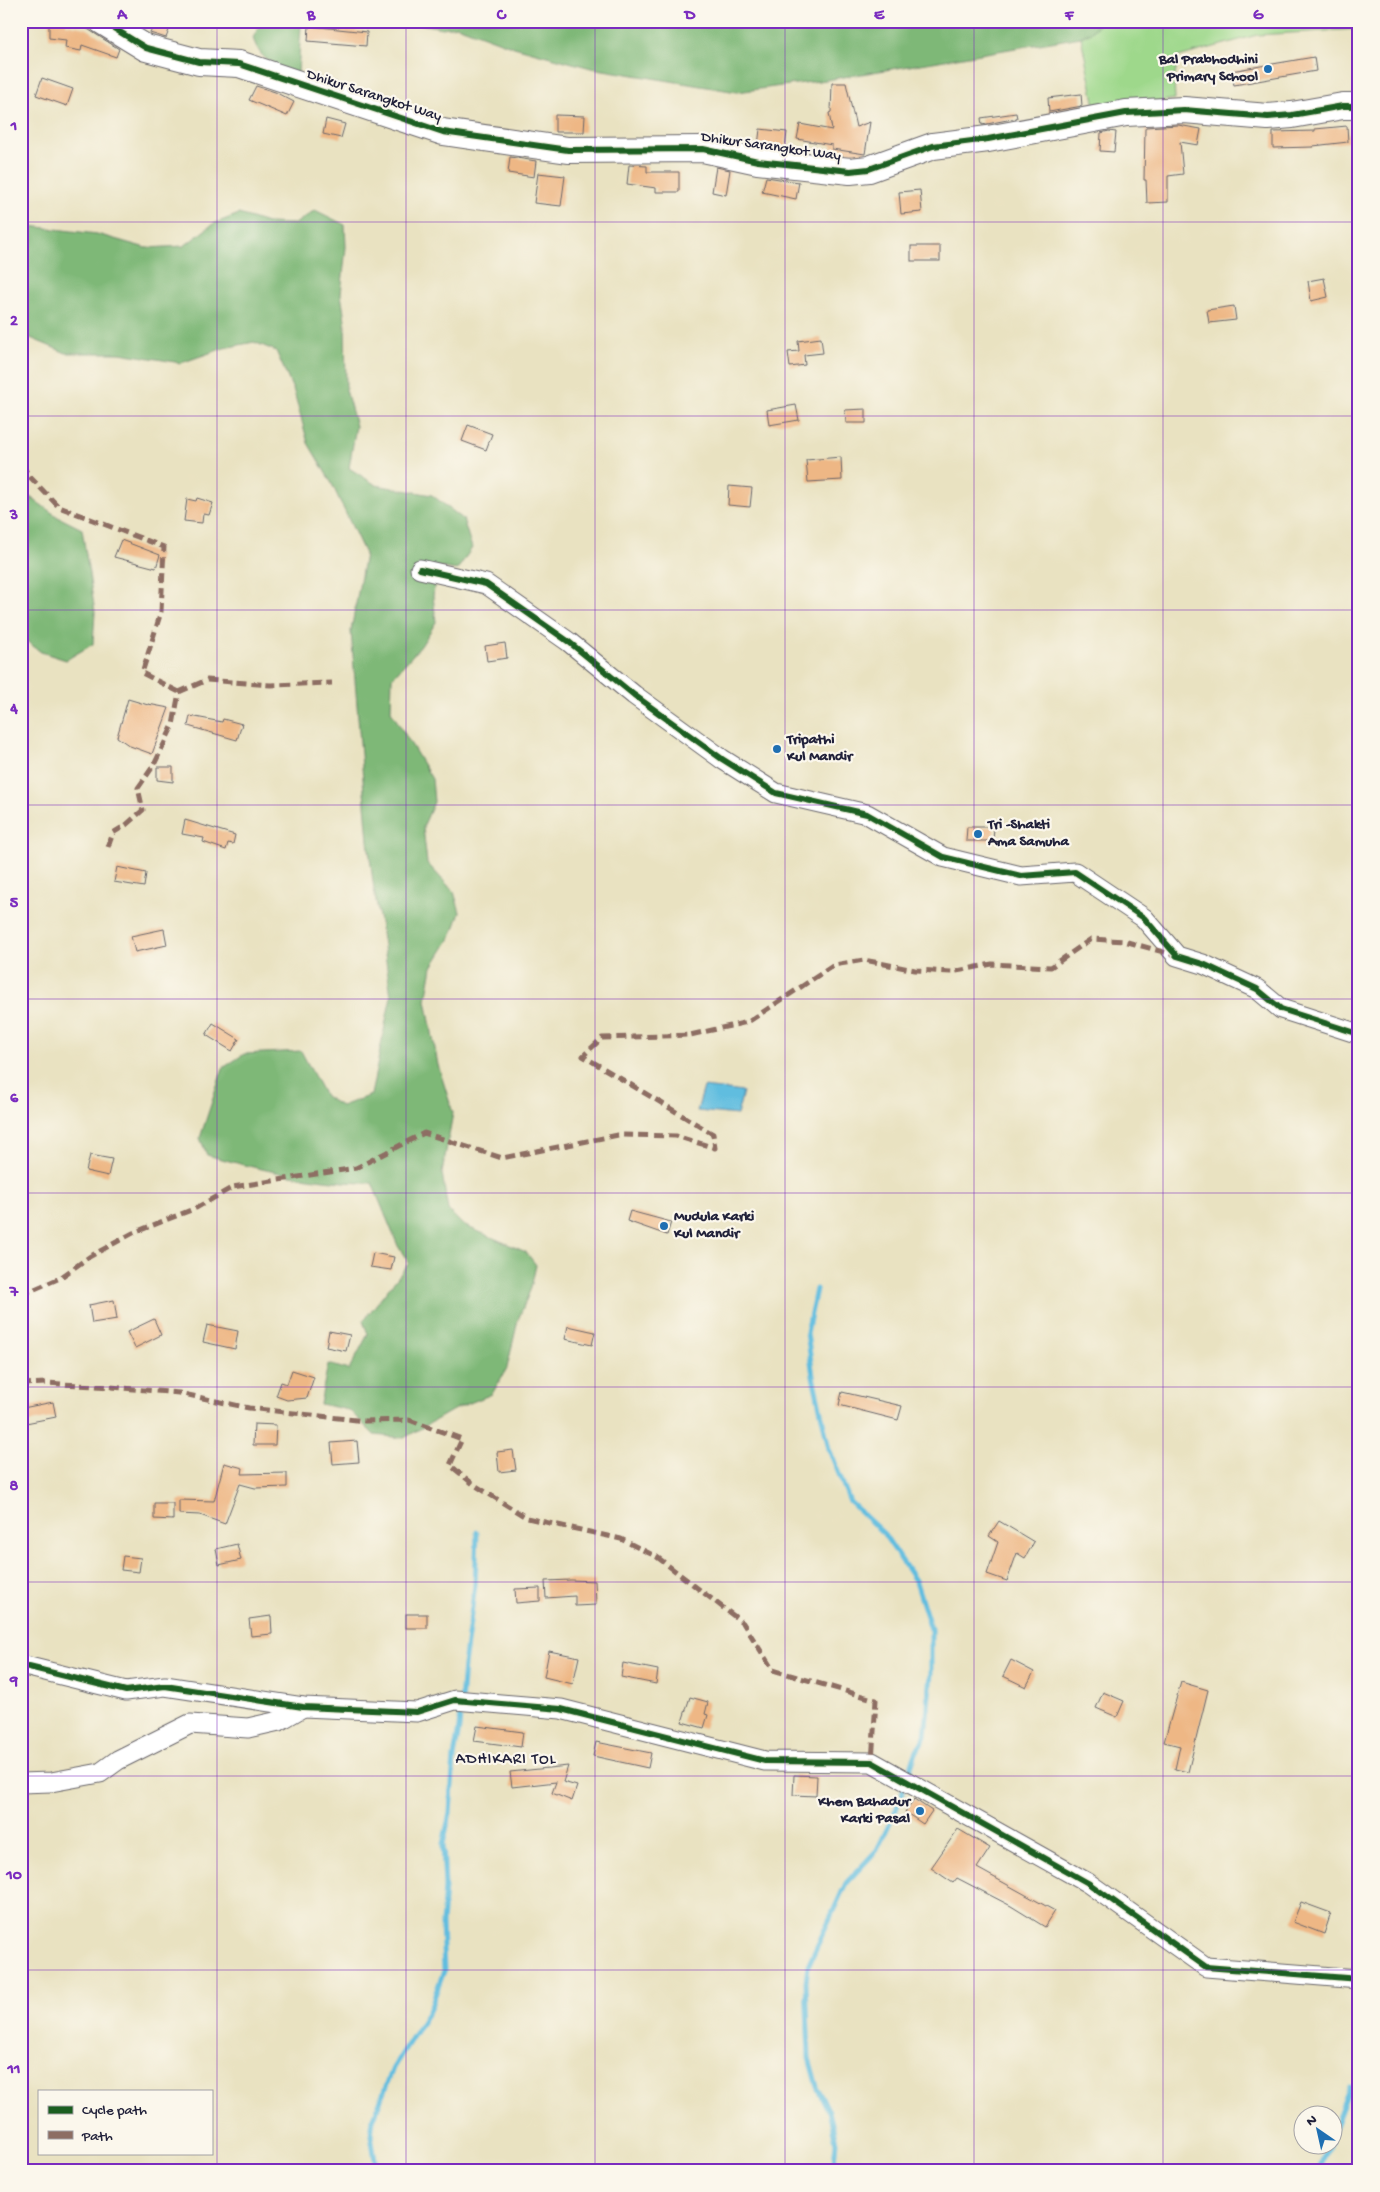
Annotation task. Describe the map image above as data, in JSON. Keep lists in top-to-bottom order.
{
  "streets": {
    "street": ["Dhikur Sarangkot Way"]
  },
  "districts": ["ADHIKARI TOL"],
  "places": [
    "Bal Prabhodhini Primary School",
    "Tripathi Kul Mandir",
    "Tri -Shakti Ama Samuha",
    "Mudula Karki Kul Mandir",
    "Khem Bahadur Karki Pasal"
  ],
  "legend": ["Cycle path", "Path"],
  "north": "top left",
  "grid": {
    "columns": [
      "A",
      "B",
      "C",
      "D",
      "E",
      "F",
      "G"
    ],
    "rows": [
      "1",
      "2",
      "3",
      "4",
      "5",
      "6",
      "7",
      "8",
      "9",
      "10",
      "11"
    ]
  }
}
